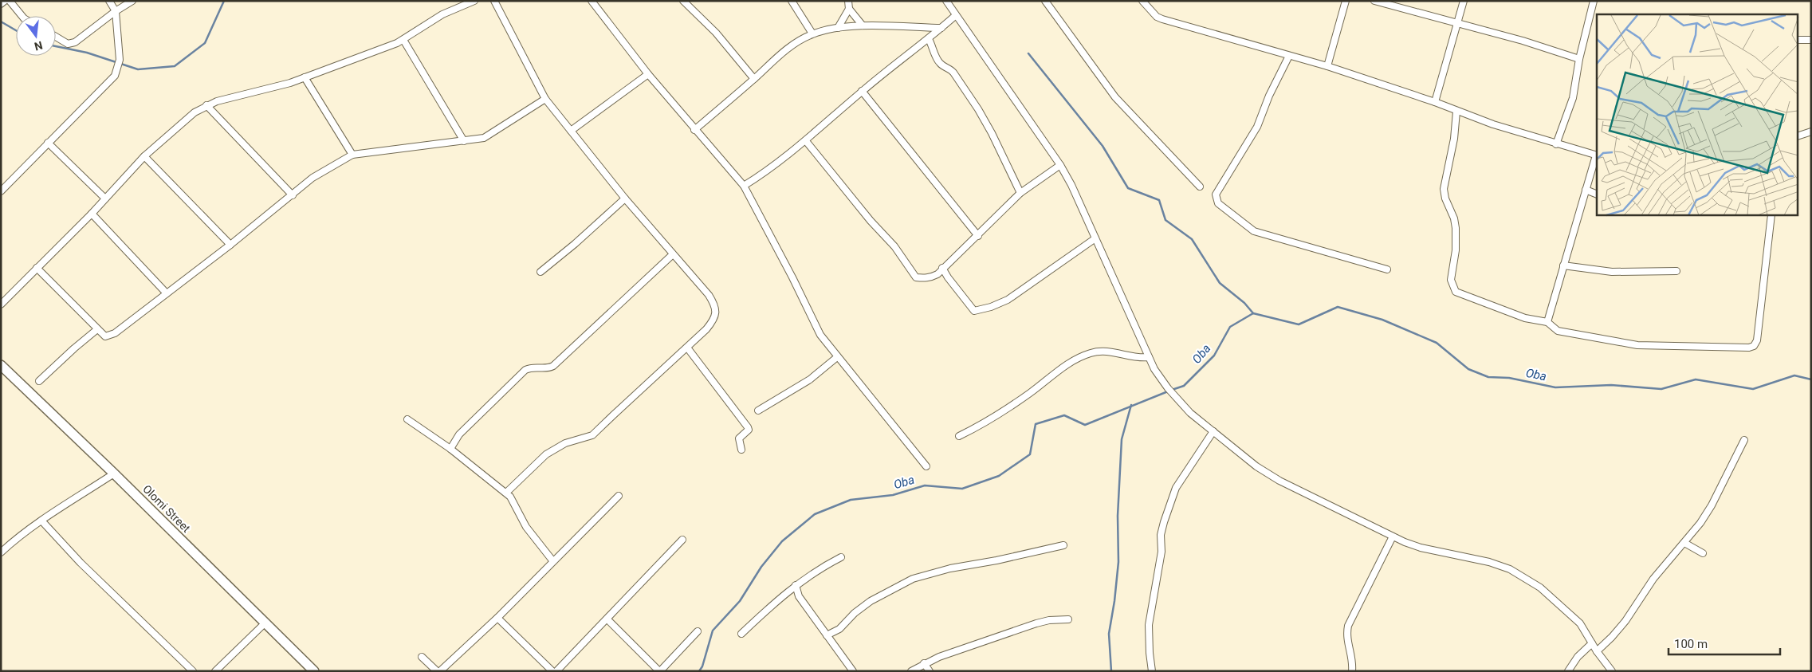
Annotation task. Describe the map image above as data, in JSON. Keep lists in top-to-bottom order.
{
  "streets": {
    "main road": ["Olomi Street"]
  },
  "water": ["Oba"],
  "scale_bar": "100 m",
  "north": "bottom"
}
